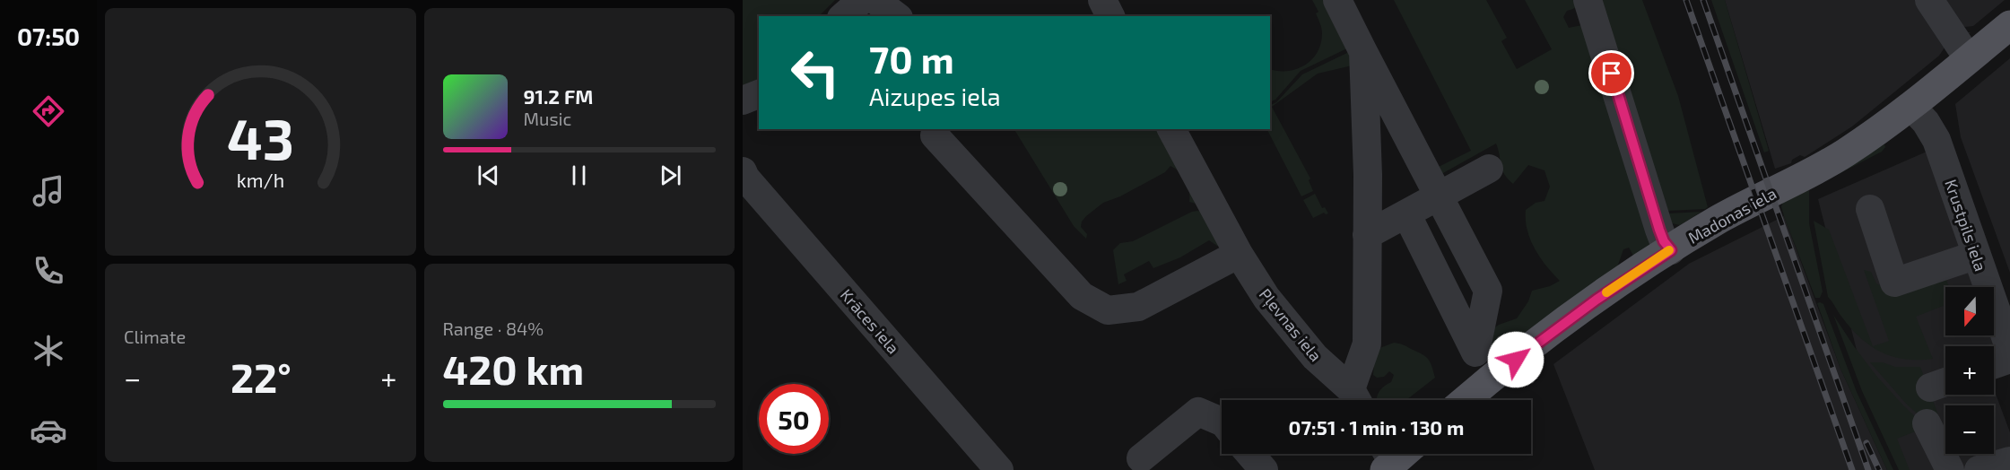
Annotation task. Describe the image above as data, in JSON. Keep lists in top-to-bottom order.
{
  "streets": {
    "main road": ["Madonas iela"],
    "street": ["Krustpils iela", "Krāces iela", "Pļevnas iela"]
  },
  "crossings": [
    ["Madonas iela", "Krustpils iela"]
  ],
  "north": "bottom",
  "page": {
    "tabs": "07:50",
    "turn": ["70 m", "Aizupes iela"],
    "song": ["91.2 FM", "Music"],
    "tile": [
      "Climate",
      ["Range · 84%", "420 km"]
    ],
    "map_buttons": ["+", "−"],
    "heat": ["−", "22°", "+"],
    "limit": "50",
    "trip": "07:51 · 1 min · 130 m",
    "gauge": ["43", "km/h"]
  }
}
